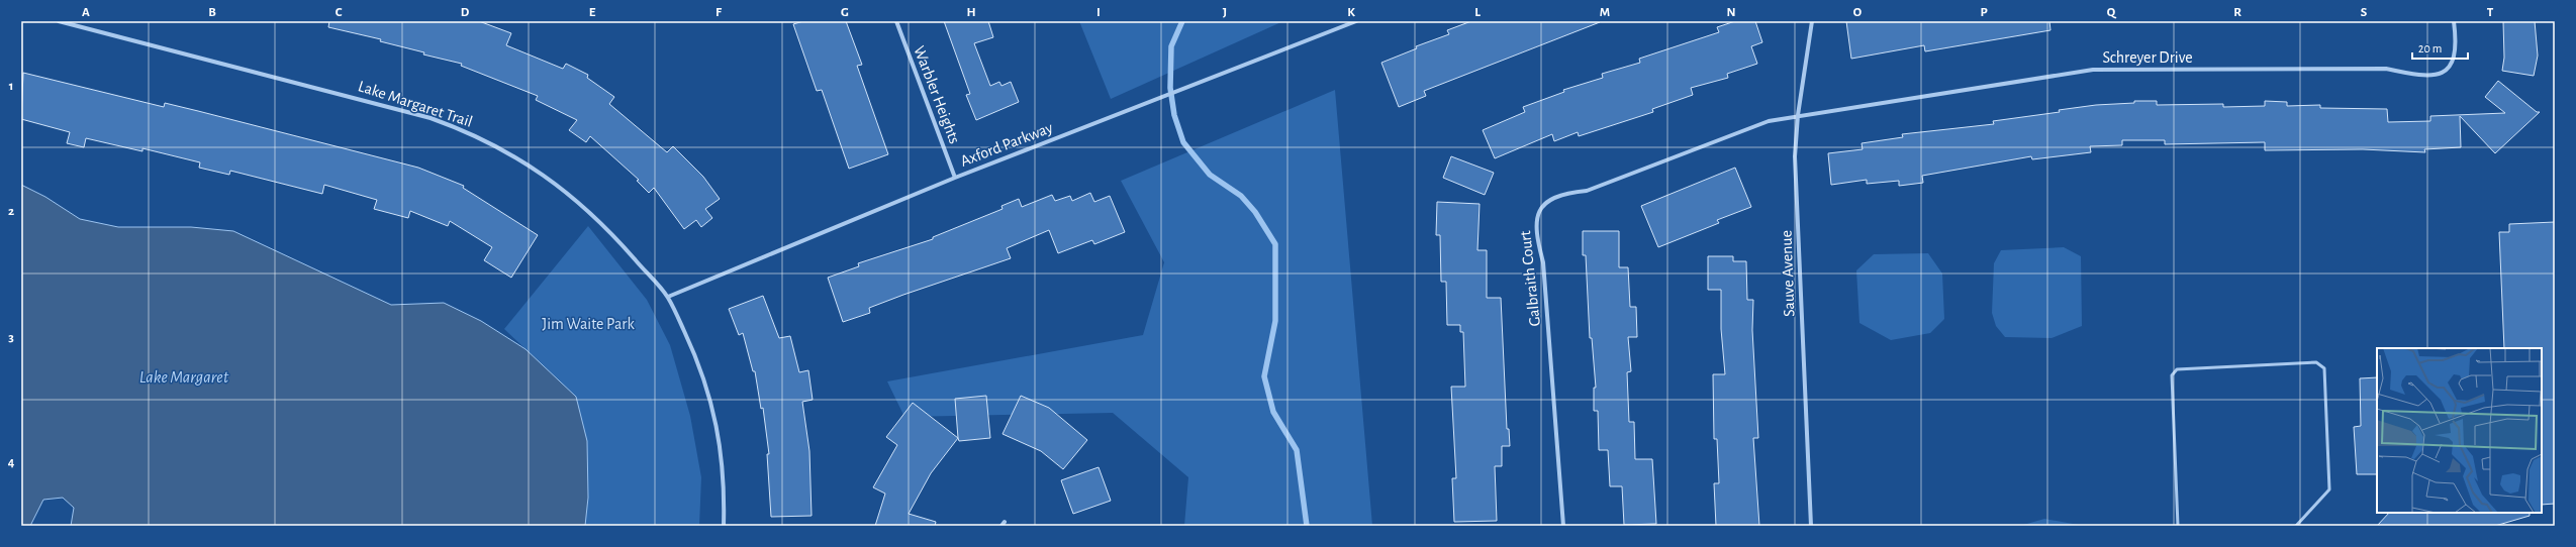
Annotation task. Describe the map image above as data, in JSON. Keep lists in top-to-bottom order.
{
  "streets": {
    "street": [
      "Schreyer Drive",
      "Warbler Heights",
      "Lake Margaret Trail",
      "Axford Parkway",
      "Sauve Avenue",
      "Galbraith Court"
    ]
  },
  "crossings": [
    ["Schreyer Drive", "Sauve Avenue"],
    ["Schreyer Drive", "Galbraith Court"],
    ["Warbler Heights", "Axford Parkway"],
    ["Lake Margaret Trail", "Axford Parkway"],
    ["Sauve Avenue", "Galbraith Court"]
  ],
  "water": ["Lake Margaret"],
  "parks": ["Jim Waite Park"],
  "scale_bar": "20 m",
  "grid": {
    "columns": [
      "A",
      "B",
      "C",
      "D",
      "E",
      "F",
      "G",
      "H",
      "I",
      "J",
      "K",
      "L",
      "M",
      "N",
      "O",
      "P",
      "Q",
      "R",
      "S",
      "T"
    ],
    "rows": [
      "1",
      "2",
      "3",
      "4"
    ]
  }
}
